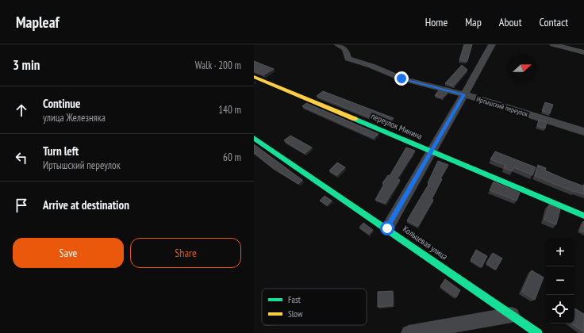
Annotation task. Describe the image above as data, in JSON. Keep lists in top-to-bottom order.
{
  "streets": {
    "street": ["Иртышский переулок", "переулок Минина", "Кольцевая улица"]
  },
  "legend": ["Fast", "Slow"],
  "north": "right",
  "page": {
    "header": "Mapleaf",
    "nav": [
      "Home",
      "Map",
      "About",
      "Contact"
    ],
    "heading": ["3 min", "Walk · 200 m"],
    "list": [
      ["Continue", "улица Железняка", "140 m"],
      ["Turn left", "Иртышский переулок", "60 m"],
      "Arrive at destination"
    ],
    "buttons": ["Save", "Share"],
    "map_buttons": ["+", "−"]
  }
}
